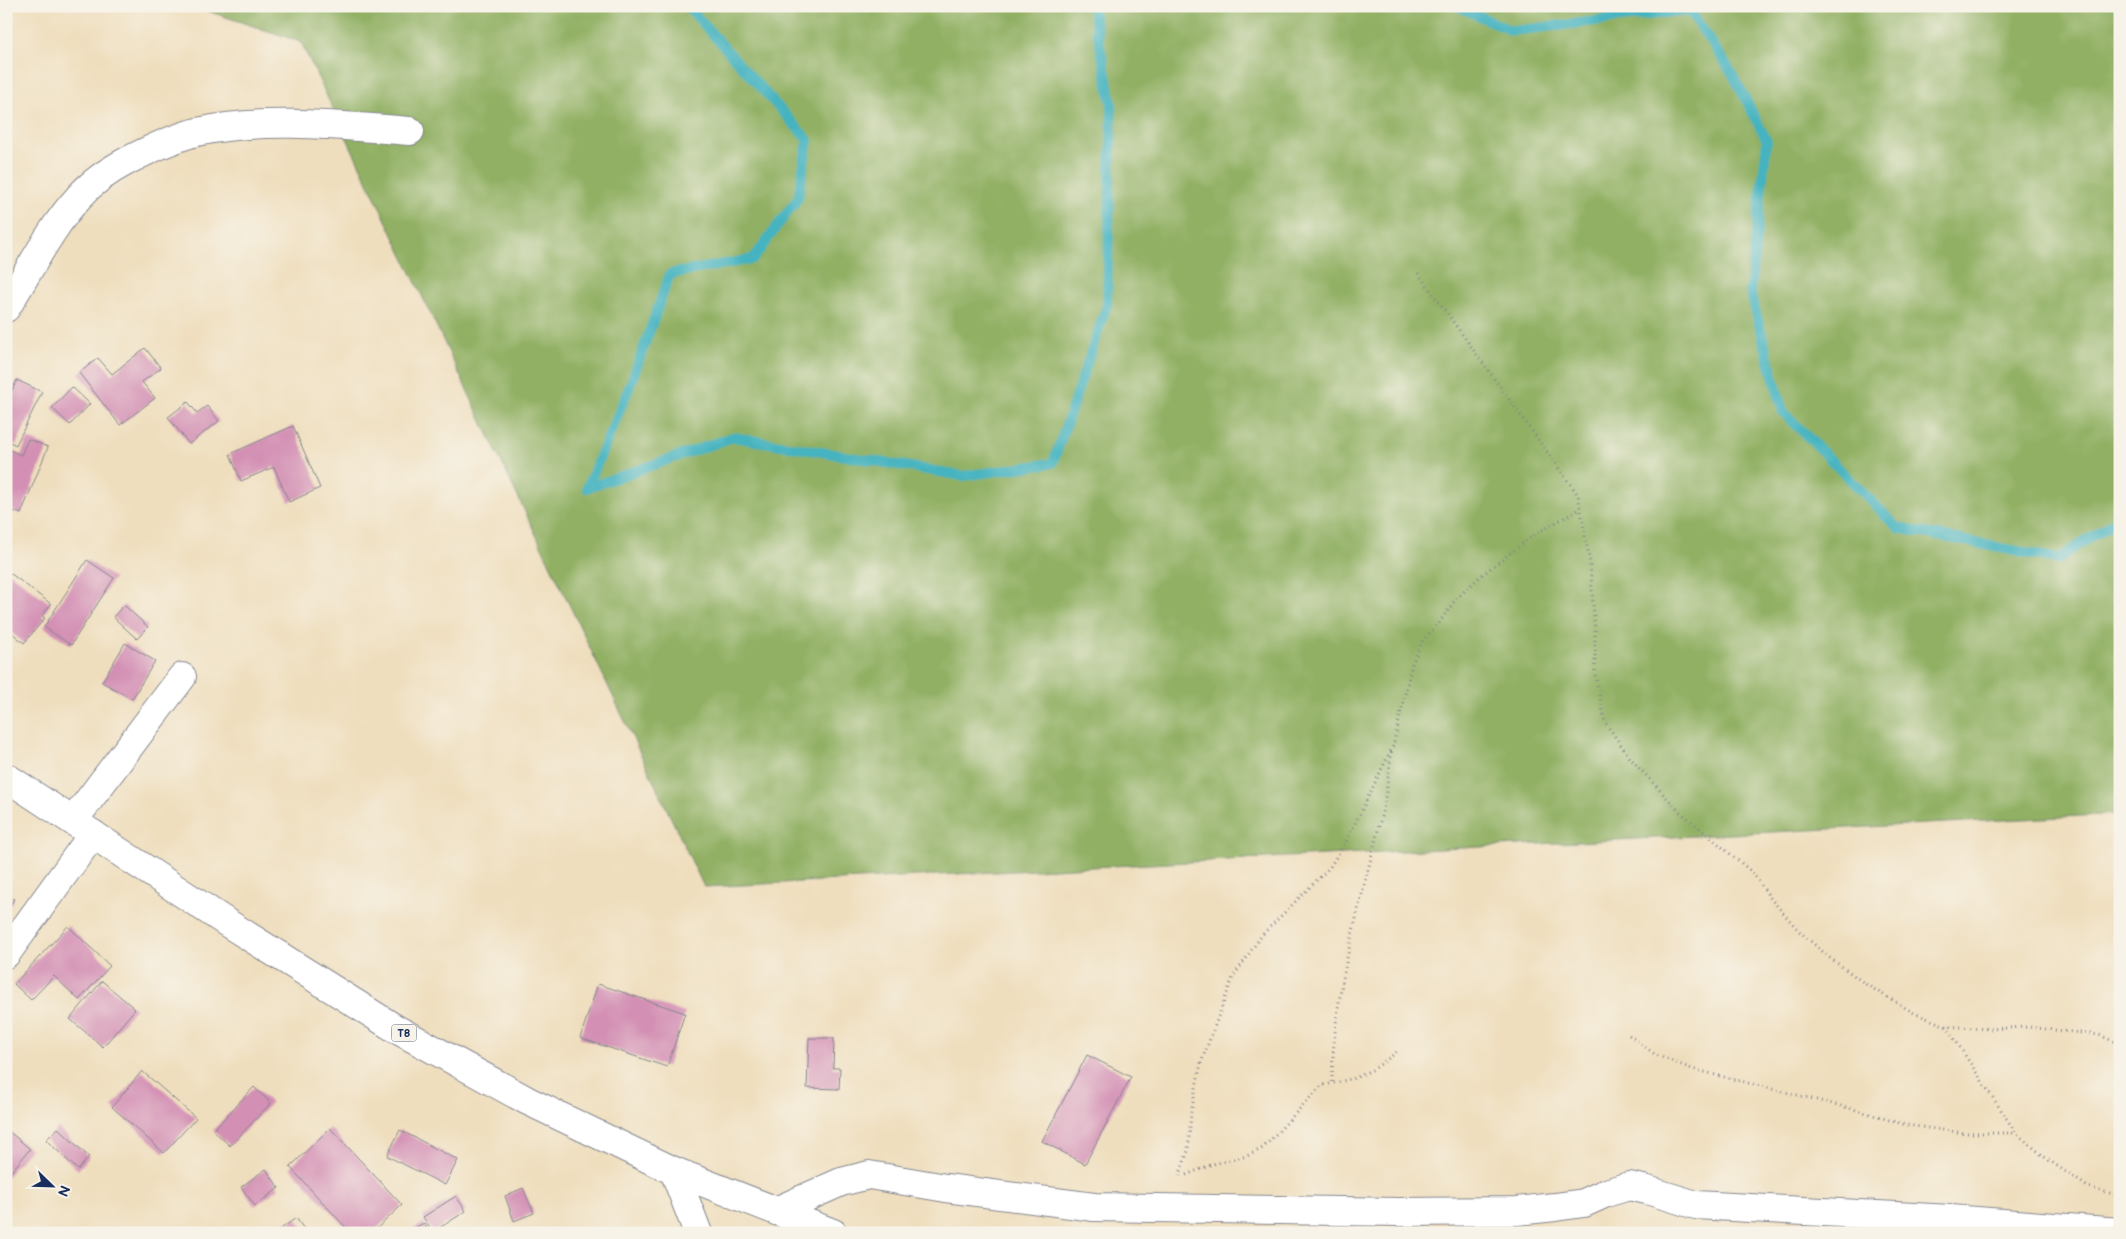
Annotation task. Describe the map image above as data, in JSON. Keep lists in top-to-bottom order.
{
  "streets": {
    "main road": ["T8"]
  },
  "north": "bottom right"
}
